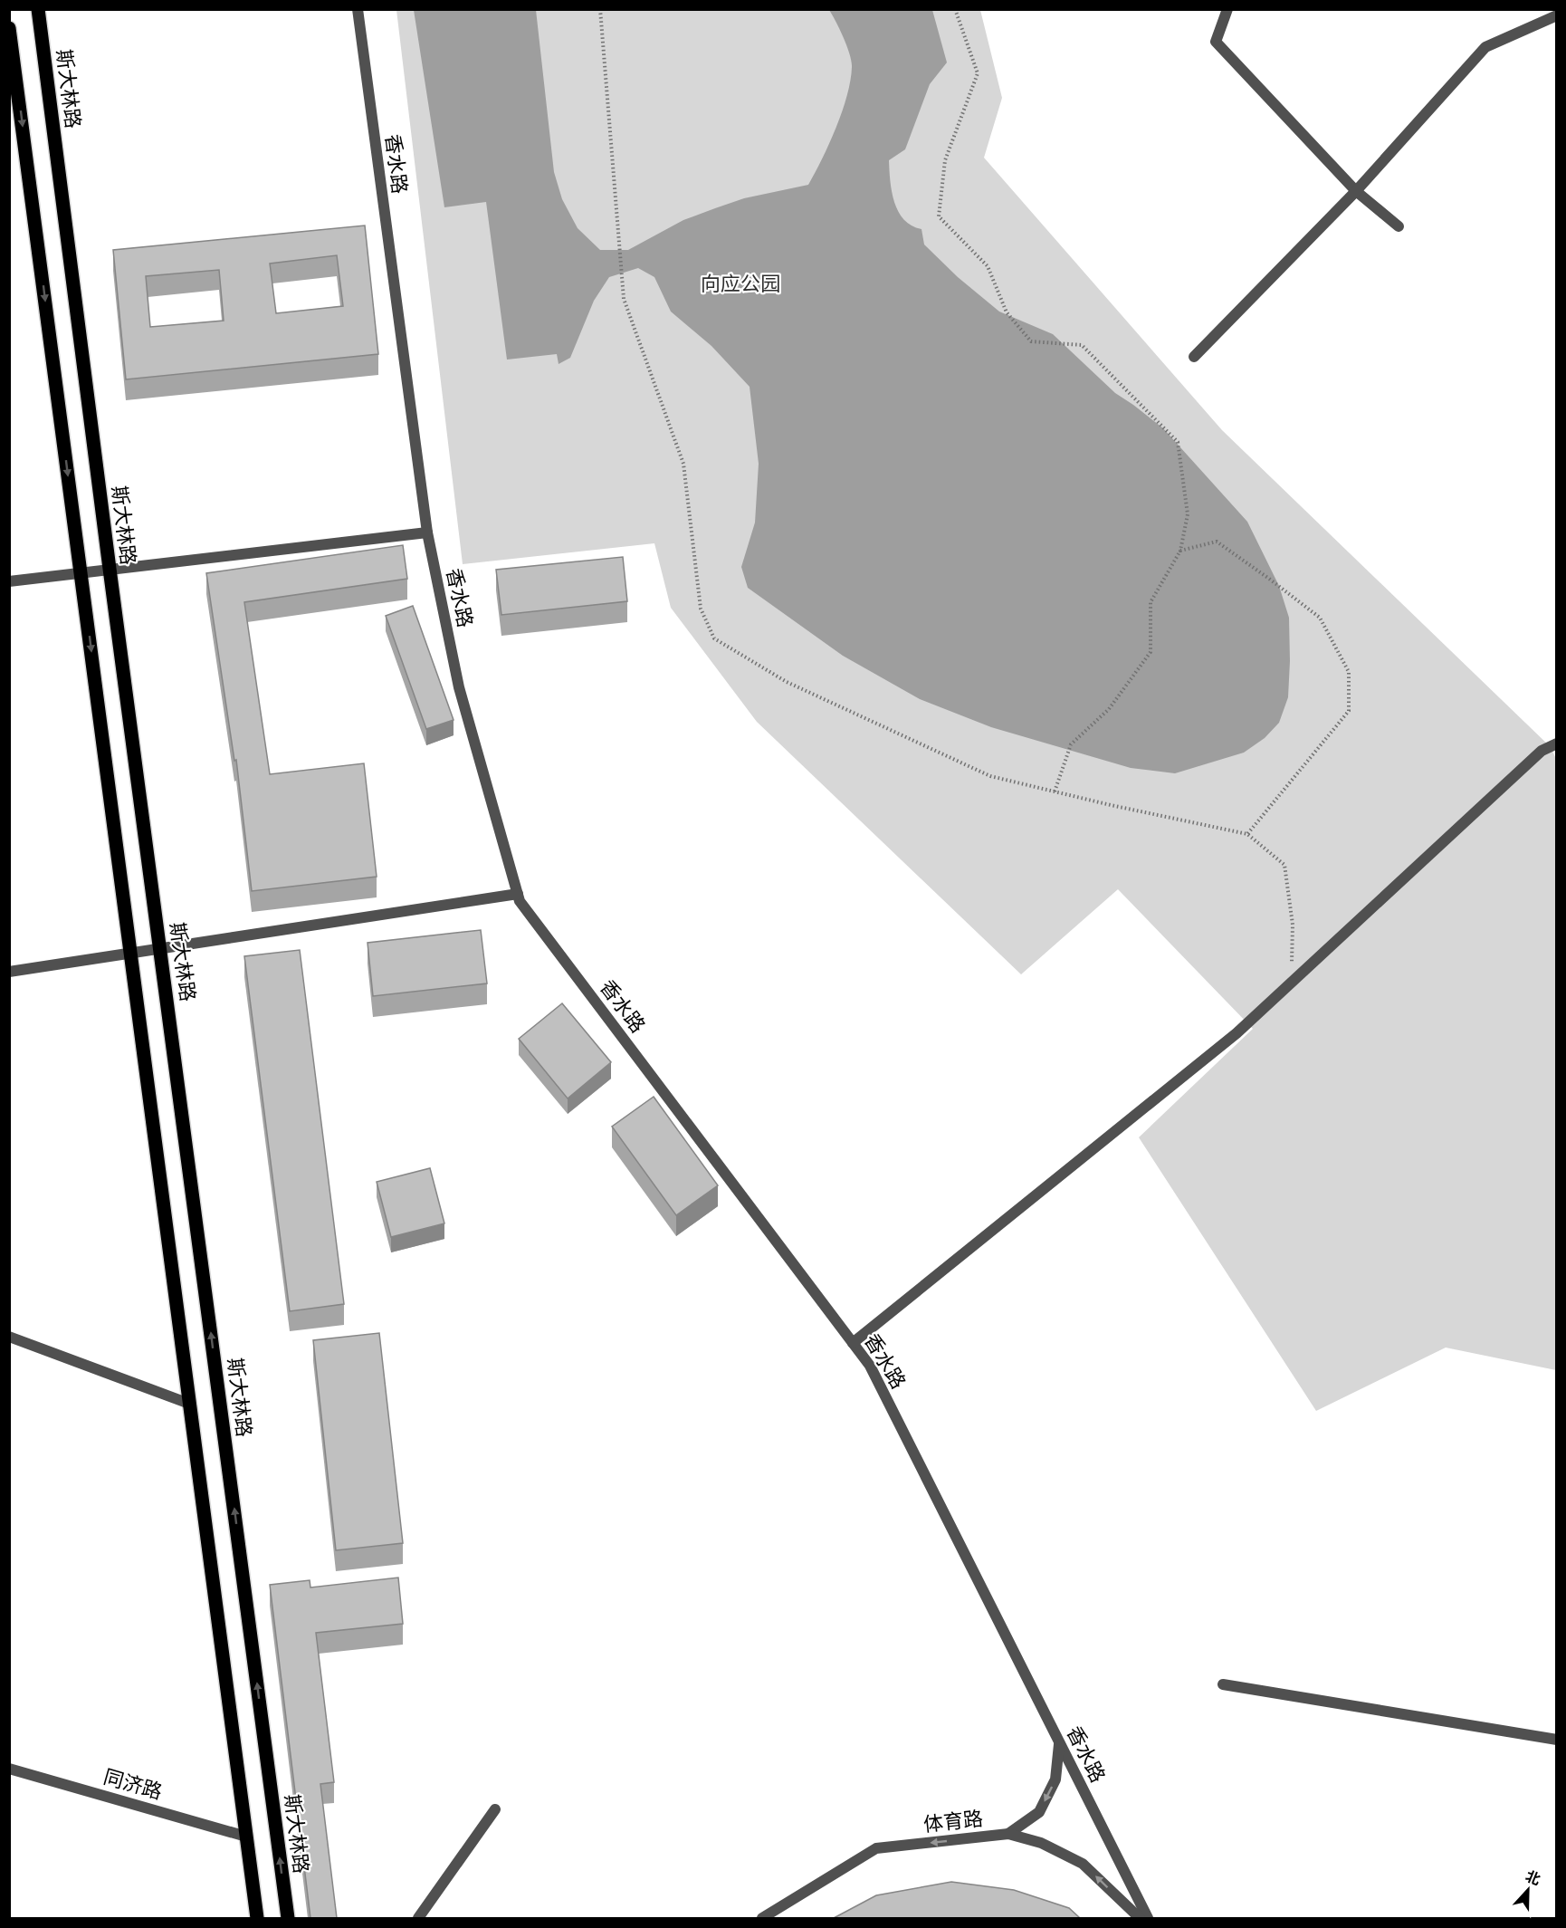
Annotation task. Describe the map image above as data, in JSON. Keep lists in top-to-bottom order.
{
  "streets": {
    "main road": ["斯大林路"],
    "street": ["香水路", "同济路", "体育路"]
  },
  "one_way": ["体育路"],
  "parks": ["向应公园"],
  "north": "top"
}
